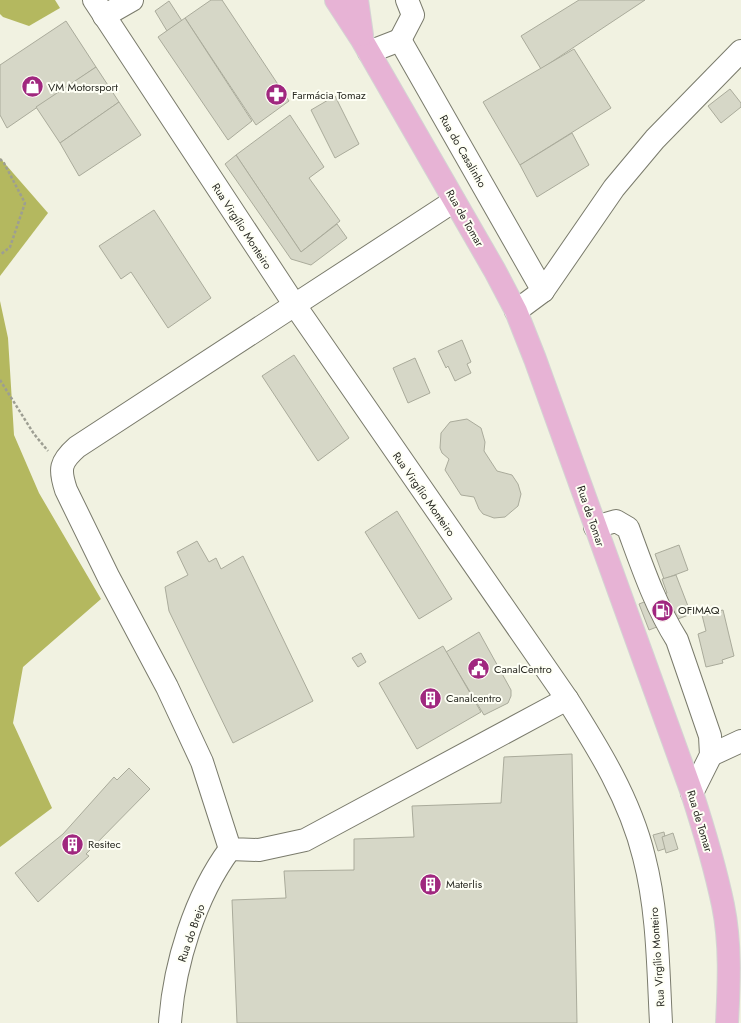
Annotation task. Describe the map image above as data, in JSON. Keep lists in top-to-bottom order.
{
  "streets": {
    "main road": ["Rua de Tomar"],
    "street": ["Rua do Casalinho", "Rua Virgílio Monteiro", "Rua do Brejo"]
  },
  "places": {
    "shop": ["VM Motorsport"],
    "pharmacy": ["Farmácia Tomaz"],
    "fuel station": ["OFIMAQ"],
    "public building": ["CanalCentro"],
    "building": ["Canalcentro", "Resitec", "Materlis"]
  }
}
